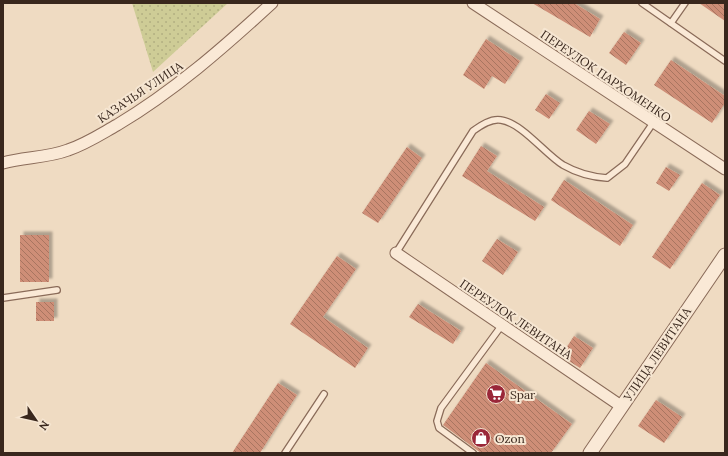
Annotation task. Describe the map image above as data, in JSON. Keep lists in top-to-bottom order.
{
  "streets": {
    "street": [
      "ПЕРЕУЛОК ПАРХОМЕНКО",
      "КАЗАЧЬЯ УЛИЦА",
      "ПЕРЕУЛОК ЛЕВИТАНА",
      "УЛИЦА ЛЕВИТАНА"
    ]
  },
  "crossings": [
    ["ПЕРЕУЛОК ЛЕВИТАНА", "УЛИЦА ЛЕВИТАНА"]
  ],
  "places": {
    "supermarket": ["Spar"],
    "shop": ["Ozon"]
  },
  "north": "bottom right"
}
